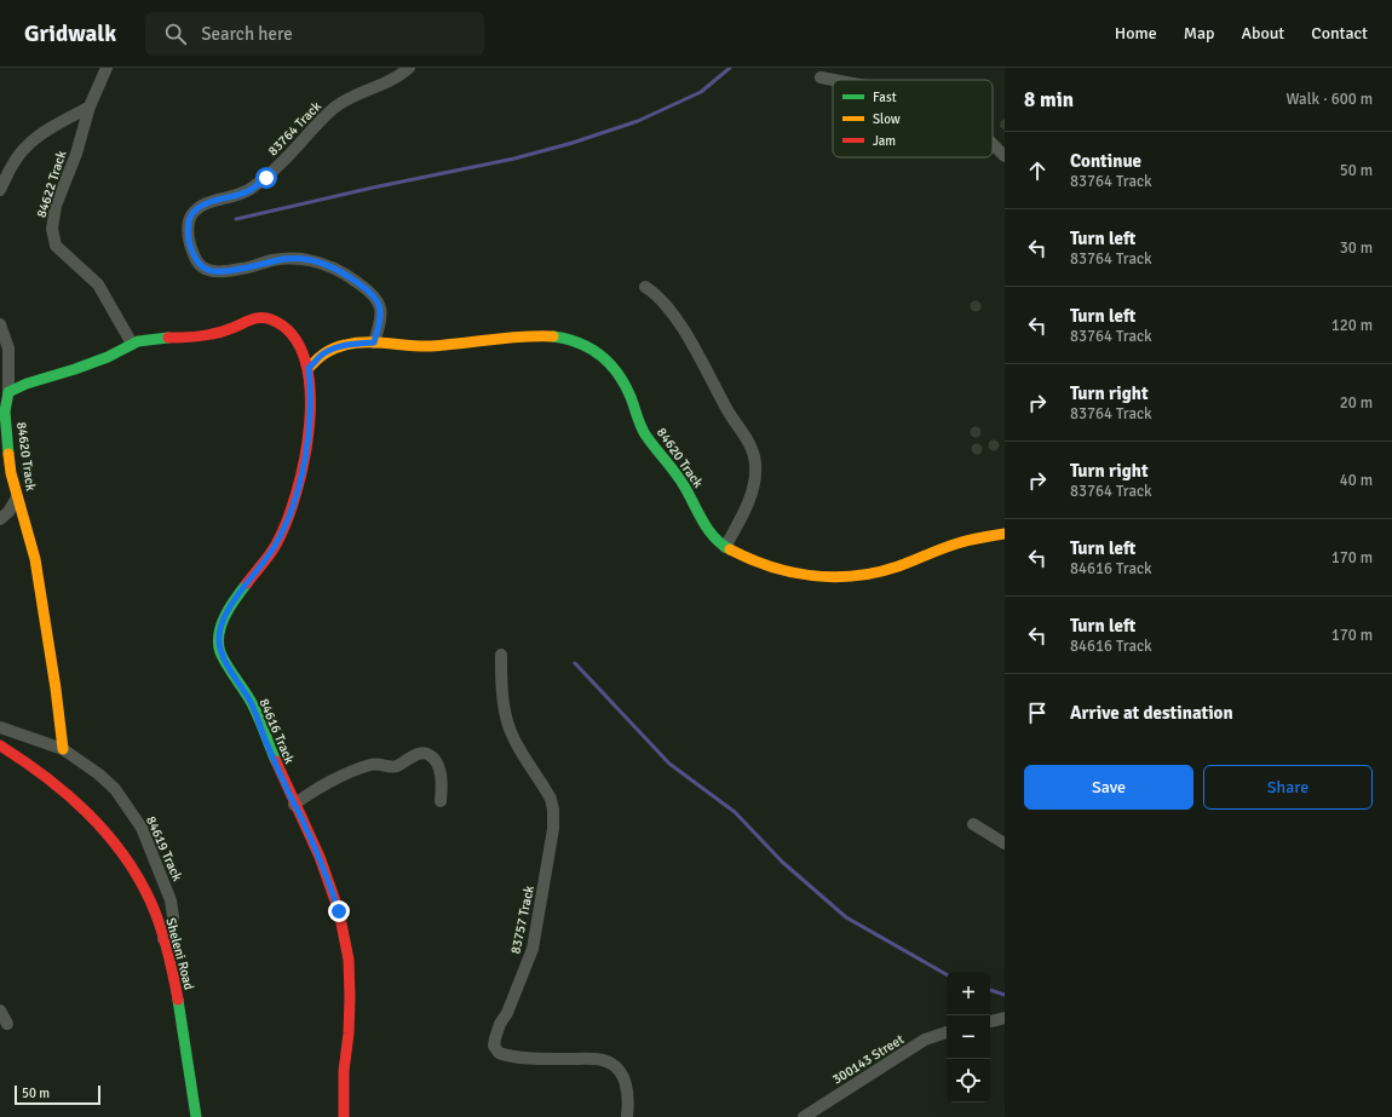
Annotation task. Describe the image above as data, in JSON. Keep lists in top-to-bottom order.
{
  "streets": {
    "street": [
      "83764 Track",
      "84622 Track",
      "84620 Track",
      "84616 Track",
      "84619 Track",
      "83757 Track",
      "Sheleni Road",
      "300143 Street"
    ]
  },
  "crossings": [
    ["83764 Track", "84620 Track"],
    ["84622 Track", "84616 Track"],
    ["84620 Track", "84619 Track"],
    ["84619 Track", "Sheleni Road"]
  ],
  "legend": ["Fast", "Slow", "Jam"],
  "scale_bar": "50 m",
  "page": {
    "header": "Gridwalk",
    "search": "Search here",
    "nav": [
      "Home",
      "Map",
      "About",
      "Contact"
    ],
    "heading": ["8 min", "Walk · 600 m"],
    "list": [
      ["Continue", "83764 Track", "50 m"],
      ["Turn left", "83764 Track", "30 m"],
      ["Turn left", "83764 Track", "120 m"],
      ["Turn right", "83764 Track", "20 m"],
      ["Turn right", "83764 Track", "40 m"],
      ["Turn left", "84616 Track", "170 m"],
      ["Turn left", "84616 Track", "170 m"],
      "Arrive at destination"
    ],
    "buttons": ["Save", "Share"],
    "map_buttons": ["+", "−"],
    "scale": "50 m"
  }
}
